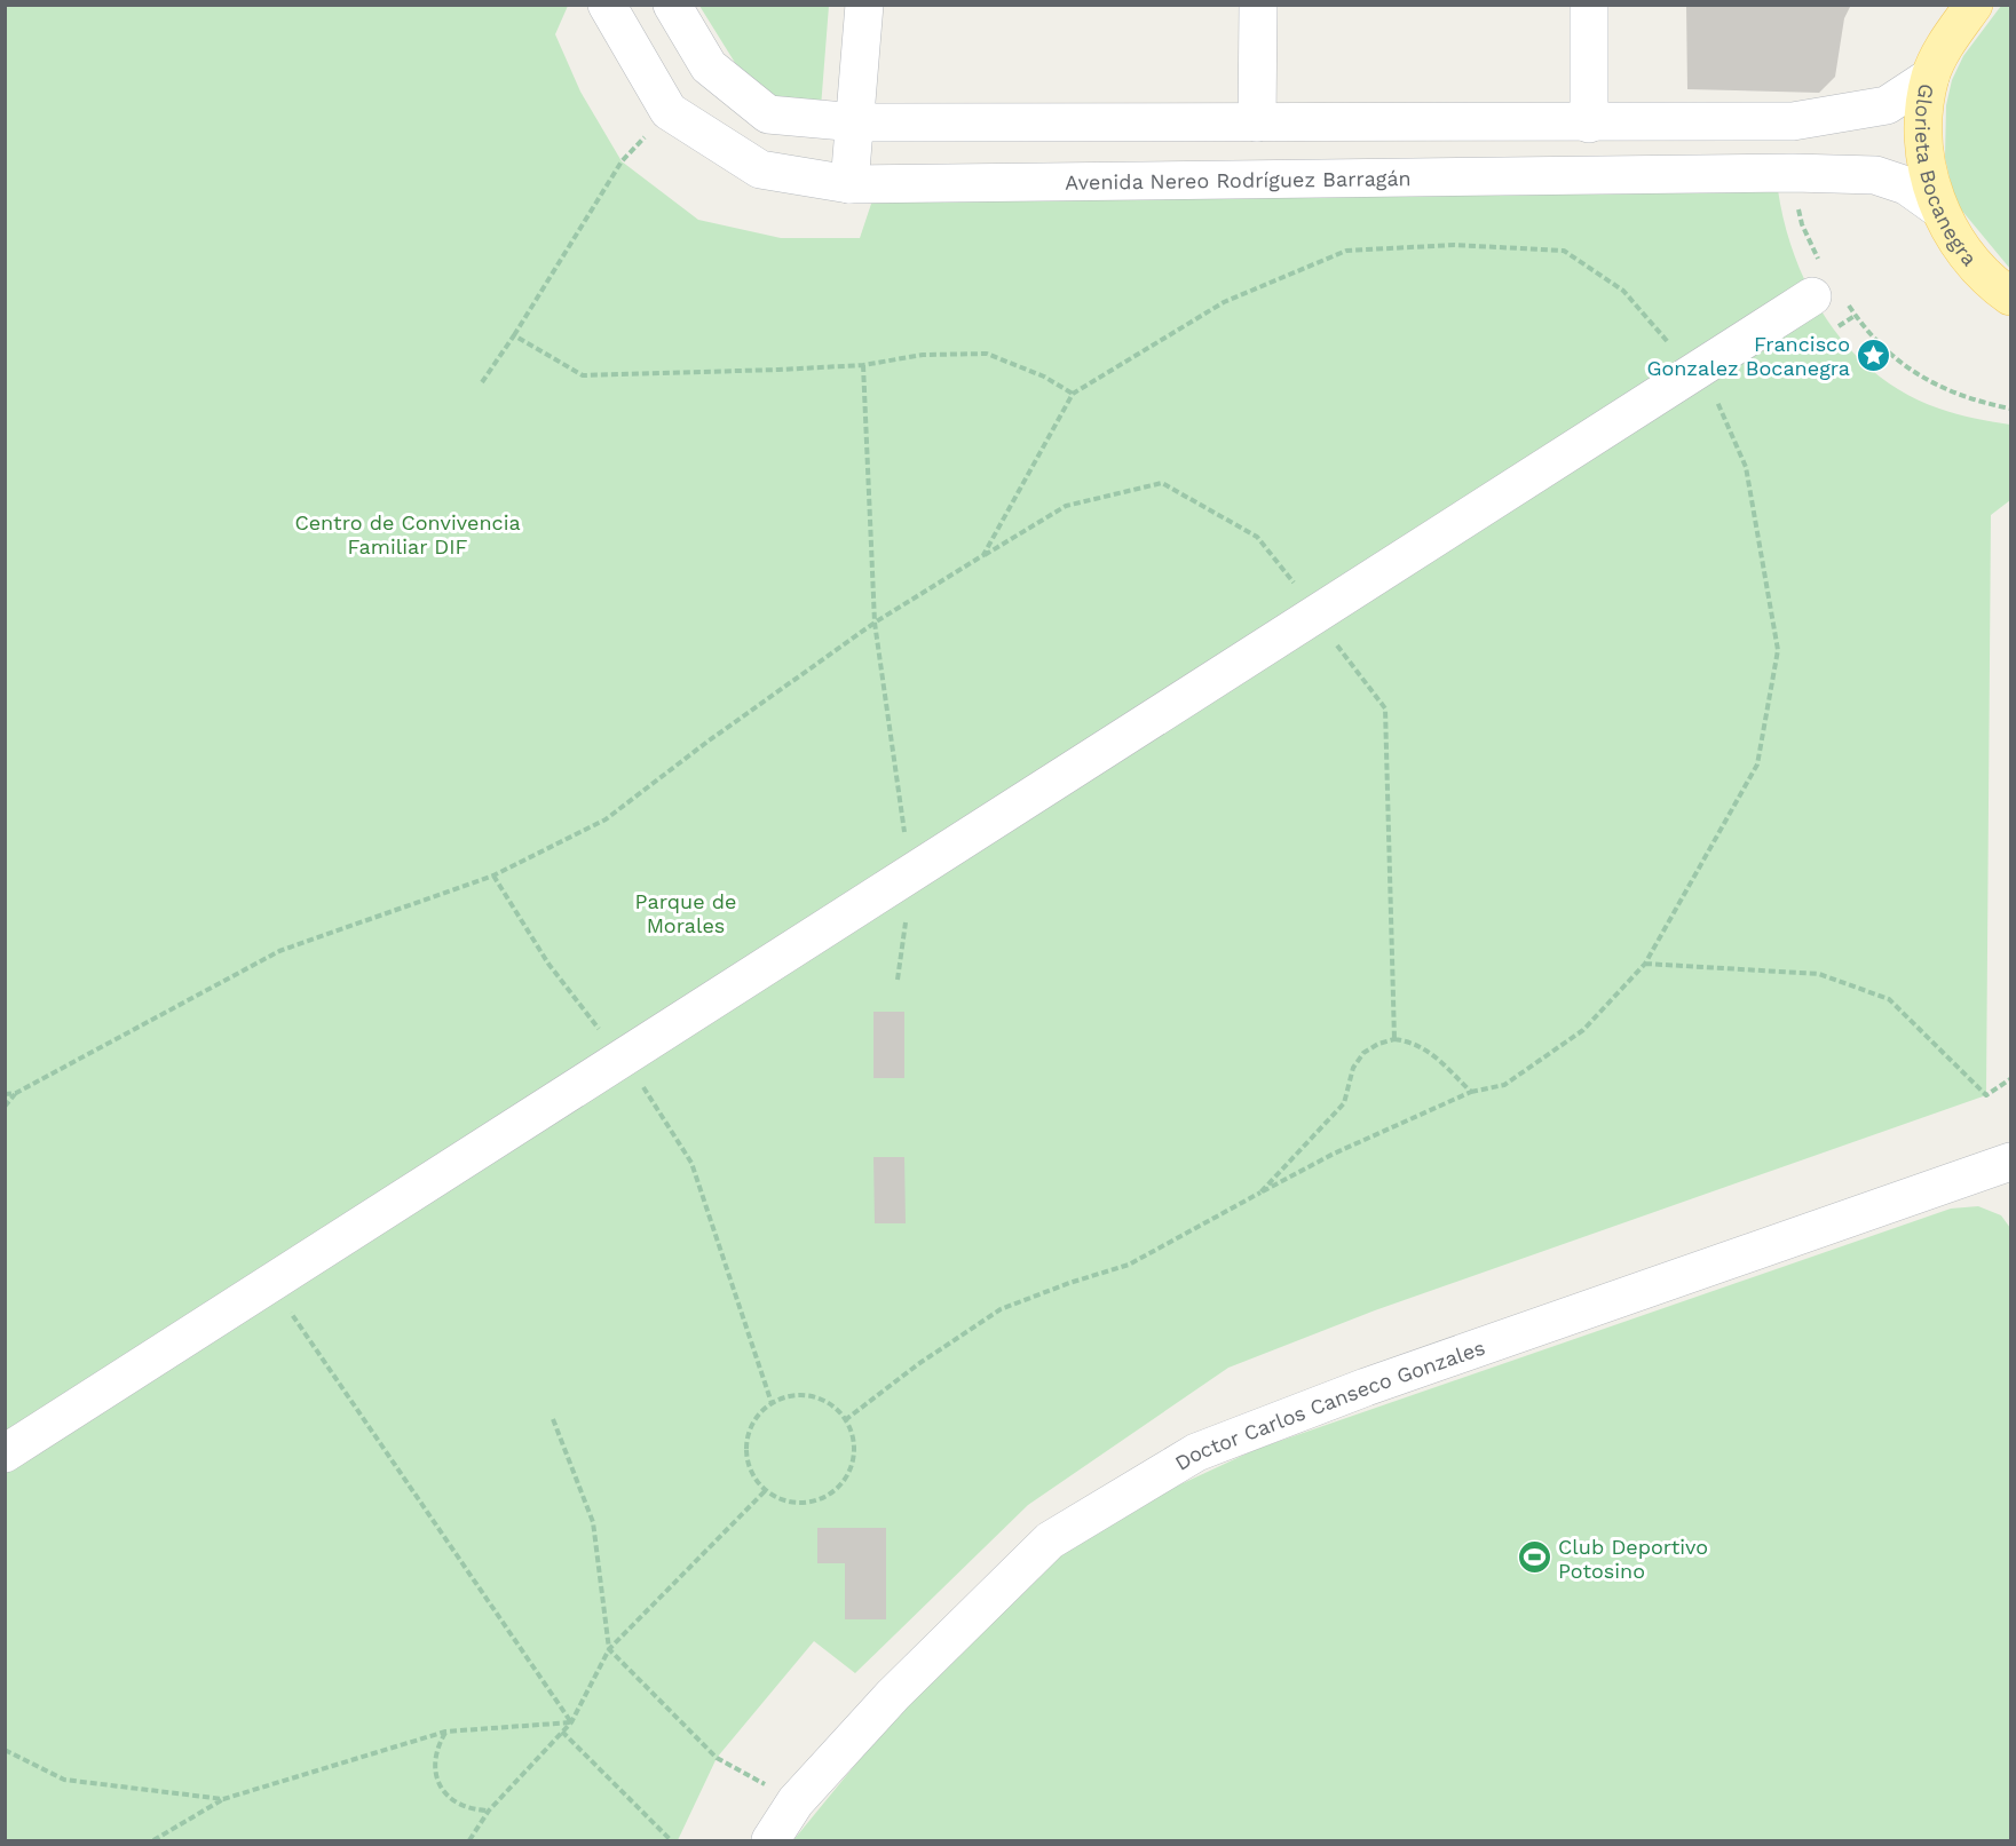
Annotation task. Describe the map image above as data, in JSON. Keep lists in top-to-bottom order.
{
  "streets": {
    "main road": ["Glorieta Bocanegra"],
    "street": ["Avenida Nereo Rodríguez Barragán", "Doctor Carlos Canseco Gonzales"]
  },
  "crossings": [
    ["Glorieta Bocanegra", "Avenida Nereo Rodríguez Barragán"]
  ],
  "parks": ["Centro de Convivencia Familiar DIF", "Parque de Morales"],
  "places": {
    "place": ["Francisco Gonzalez Bocanegra"],
    "sports": ["Club Deportivo Potosino"]
  }
}
